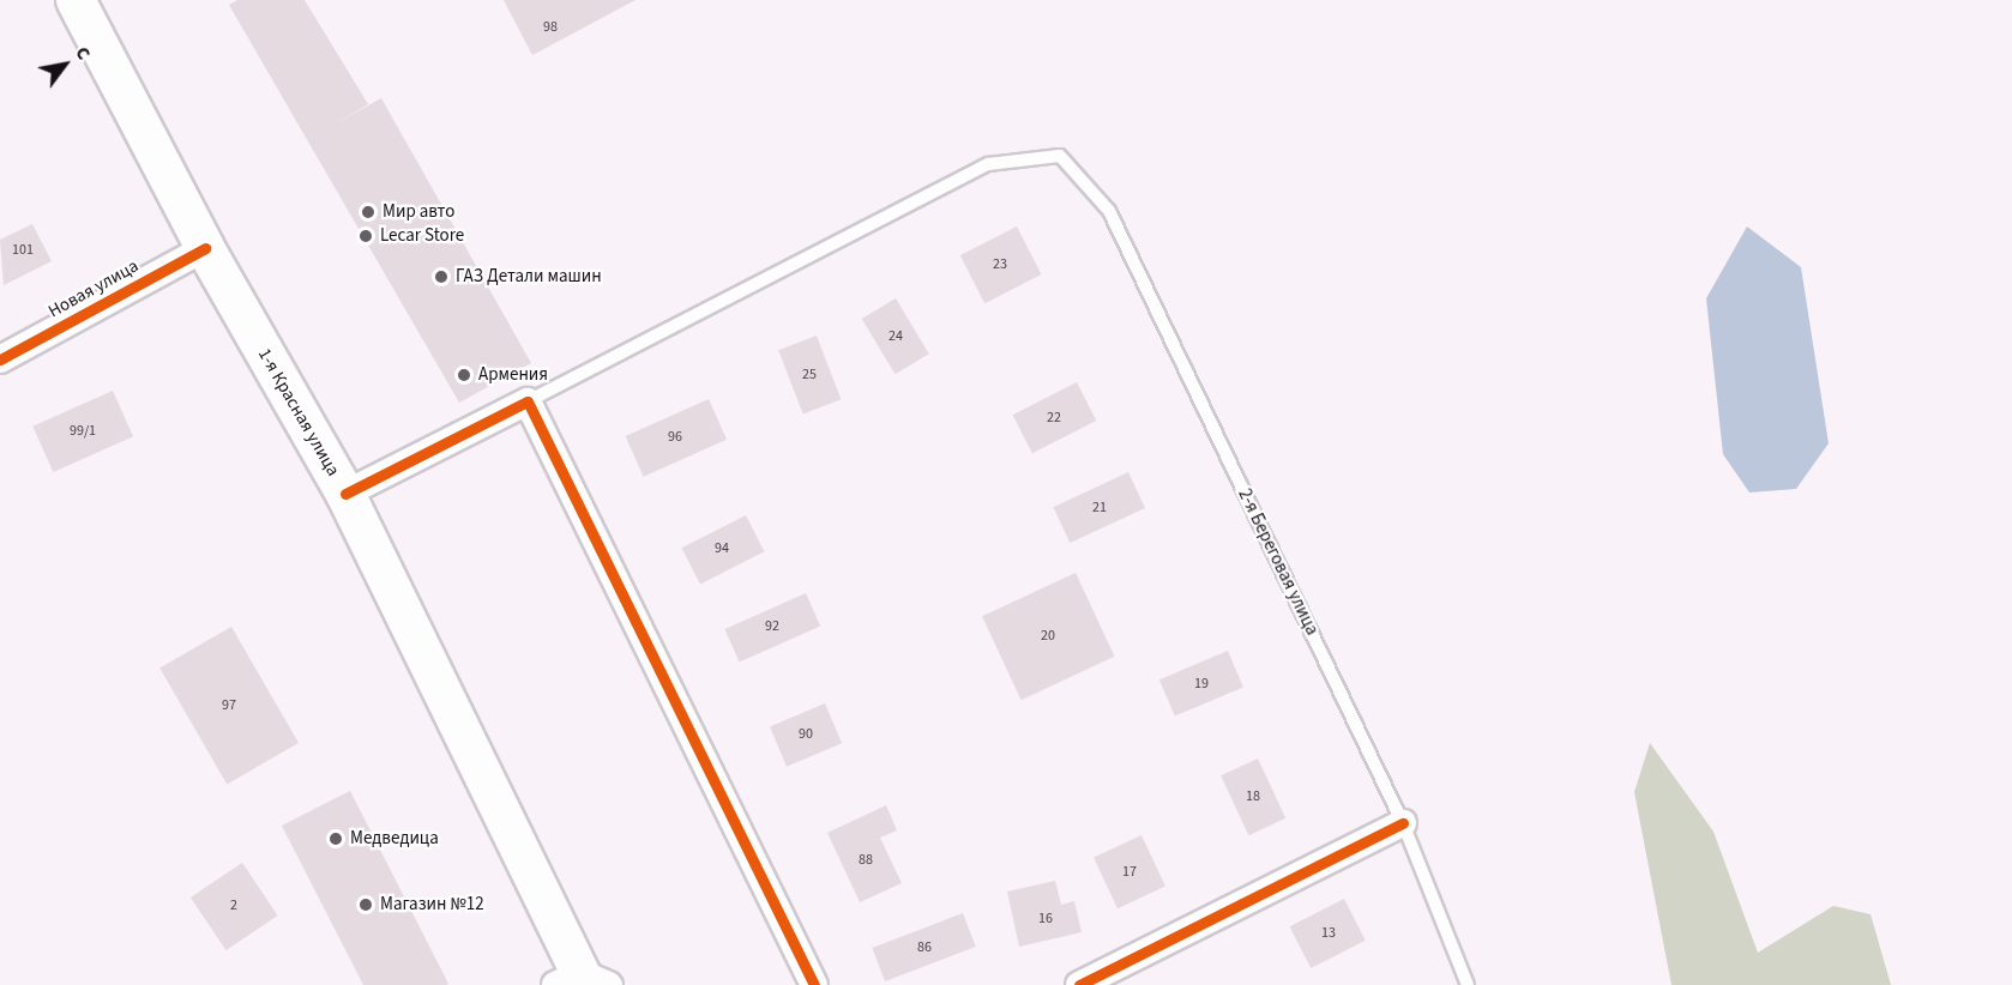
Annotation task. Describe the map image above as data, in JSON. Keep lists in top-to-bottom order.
{
  "streets": {
    "main road": ["1-я Красная улица"],
    "street": ["Новая улица"],
    "lane": ["2-я Береговая улица"]
  },
  "crossings": [
    ["Новая улица", "1-я Красная улица"]
  ],
  "places": [
    "Мир авто",
    "Lecar Store",
    "ГАЗ Детали машин",
    "Армения",
    "Медведица",
    "Магазин №12"
  ],
  "house_numbers": [
    "98",
    "101",
    "23",
    "24",
    "25",
    "22",
    "99/1",
    "96",
    "21",
    "94",
    "92",
    "20",
    "19",
    "97",
    "90",
    "18",
    "88",
    "17",
    "2",
    "16",
    "13",
    "86"
  ],
  "north": "top right"
}
